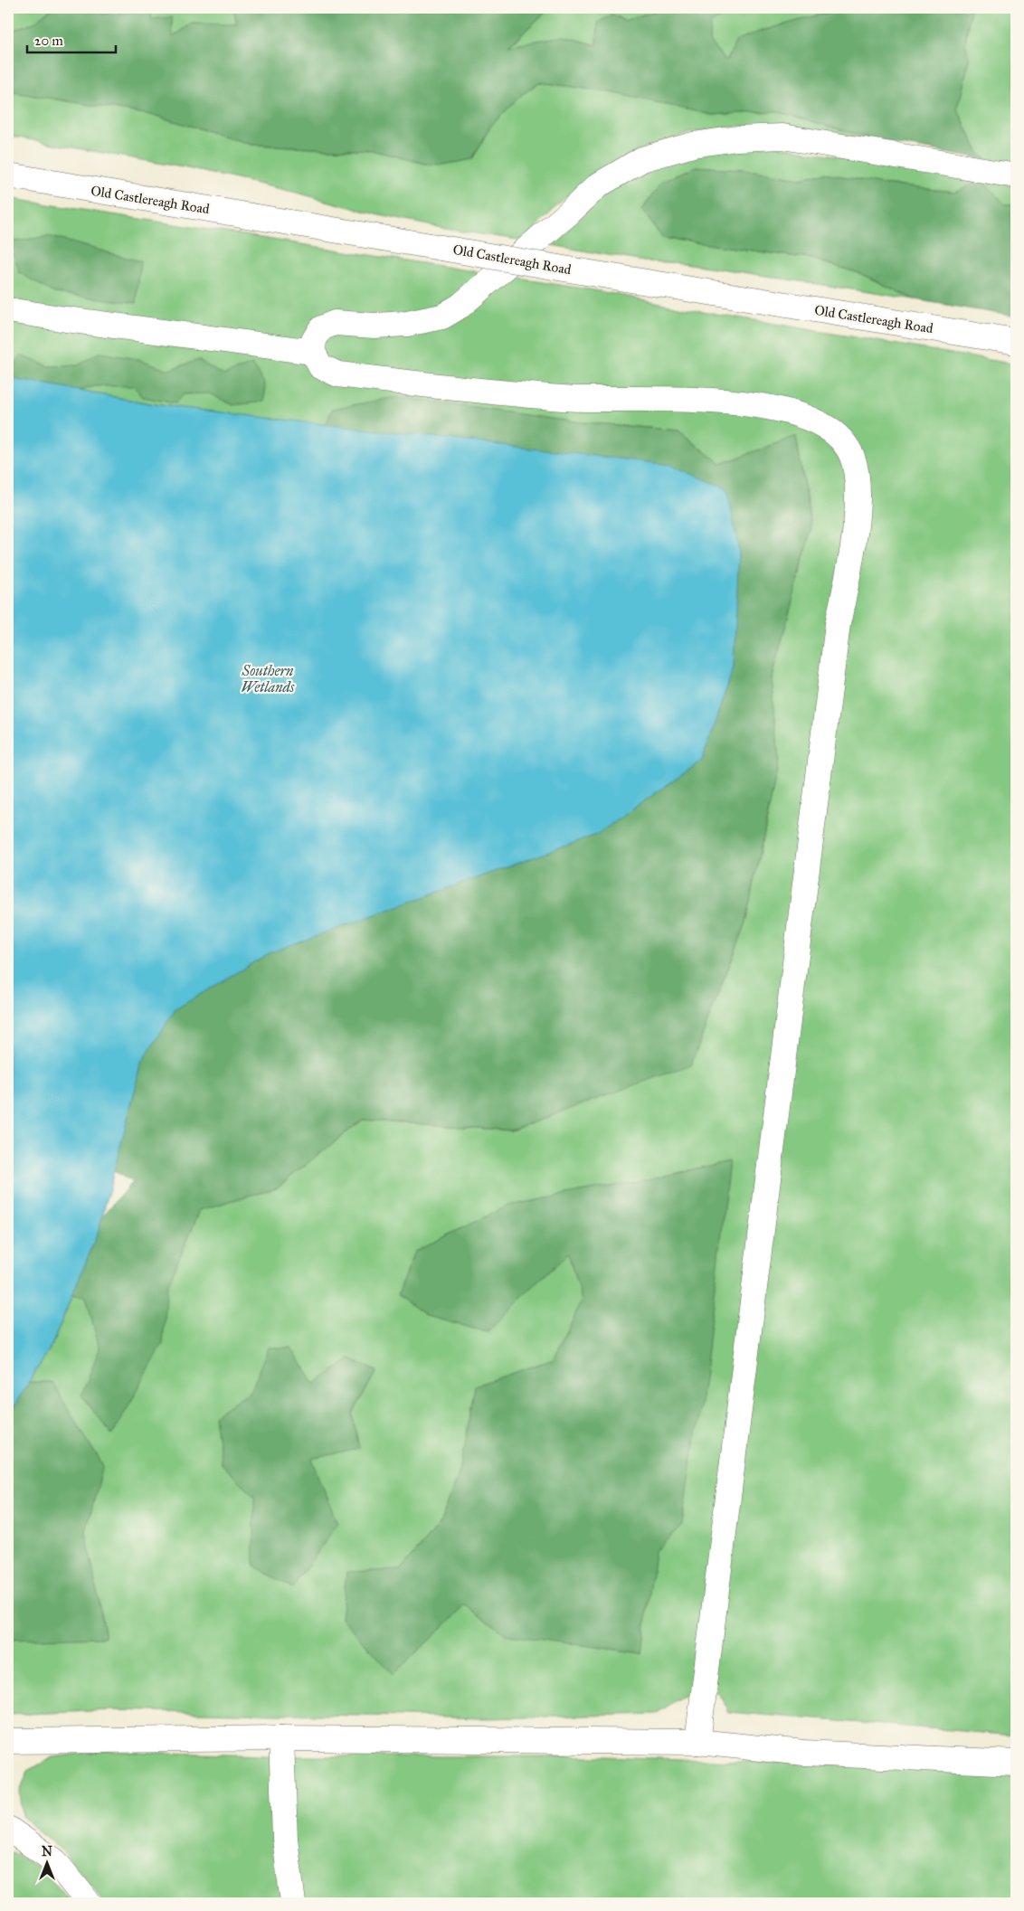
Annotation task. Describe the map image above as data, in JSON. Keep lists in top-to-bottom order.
{
  "streets": {
    "street": ["Old Castlereagh Road"]
  },
  "water": ["Southern Wetlands"],
  "scale_bar": "20 m",
  "north": "top"
}
